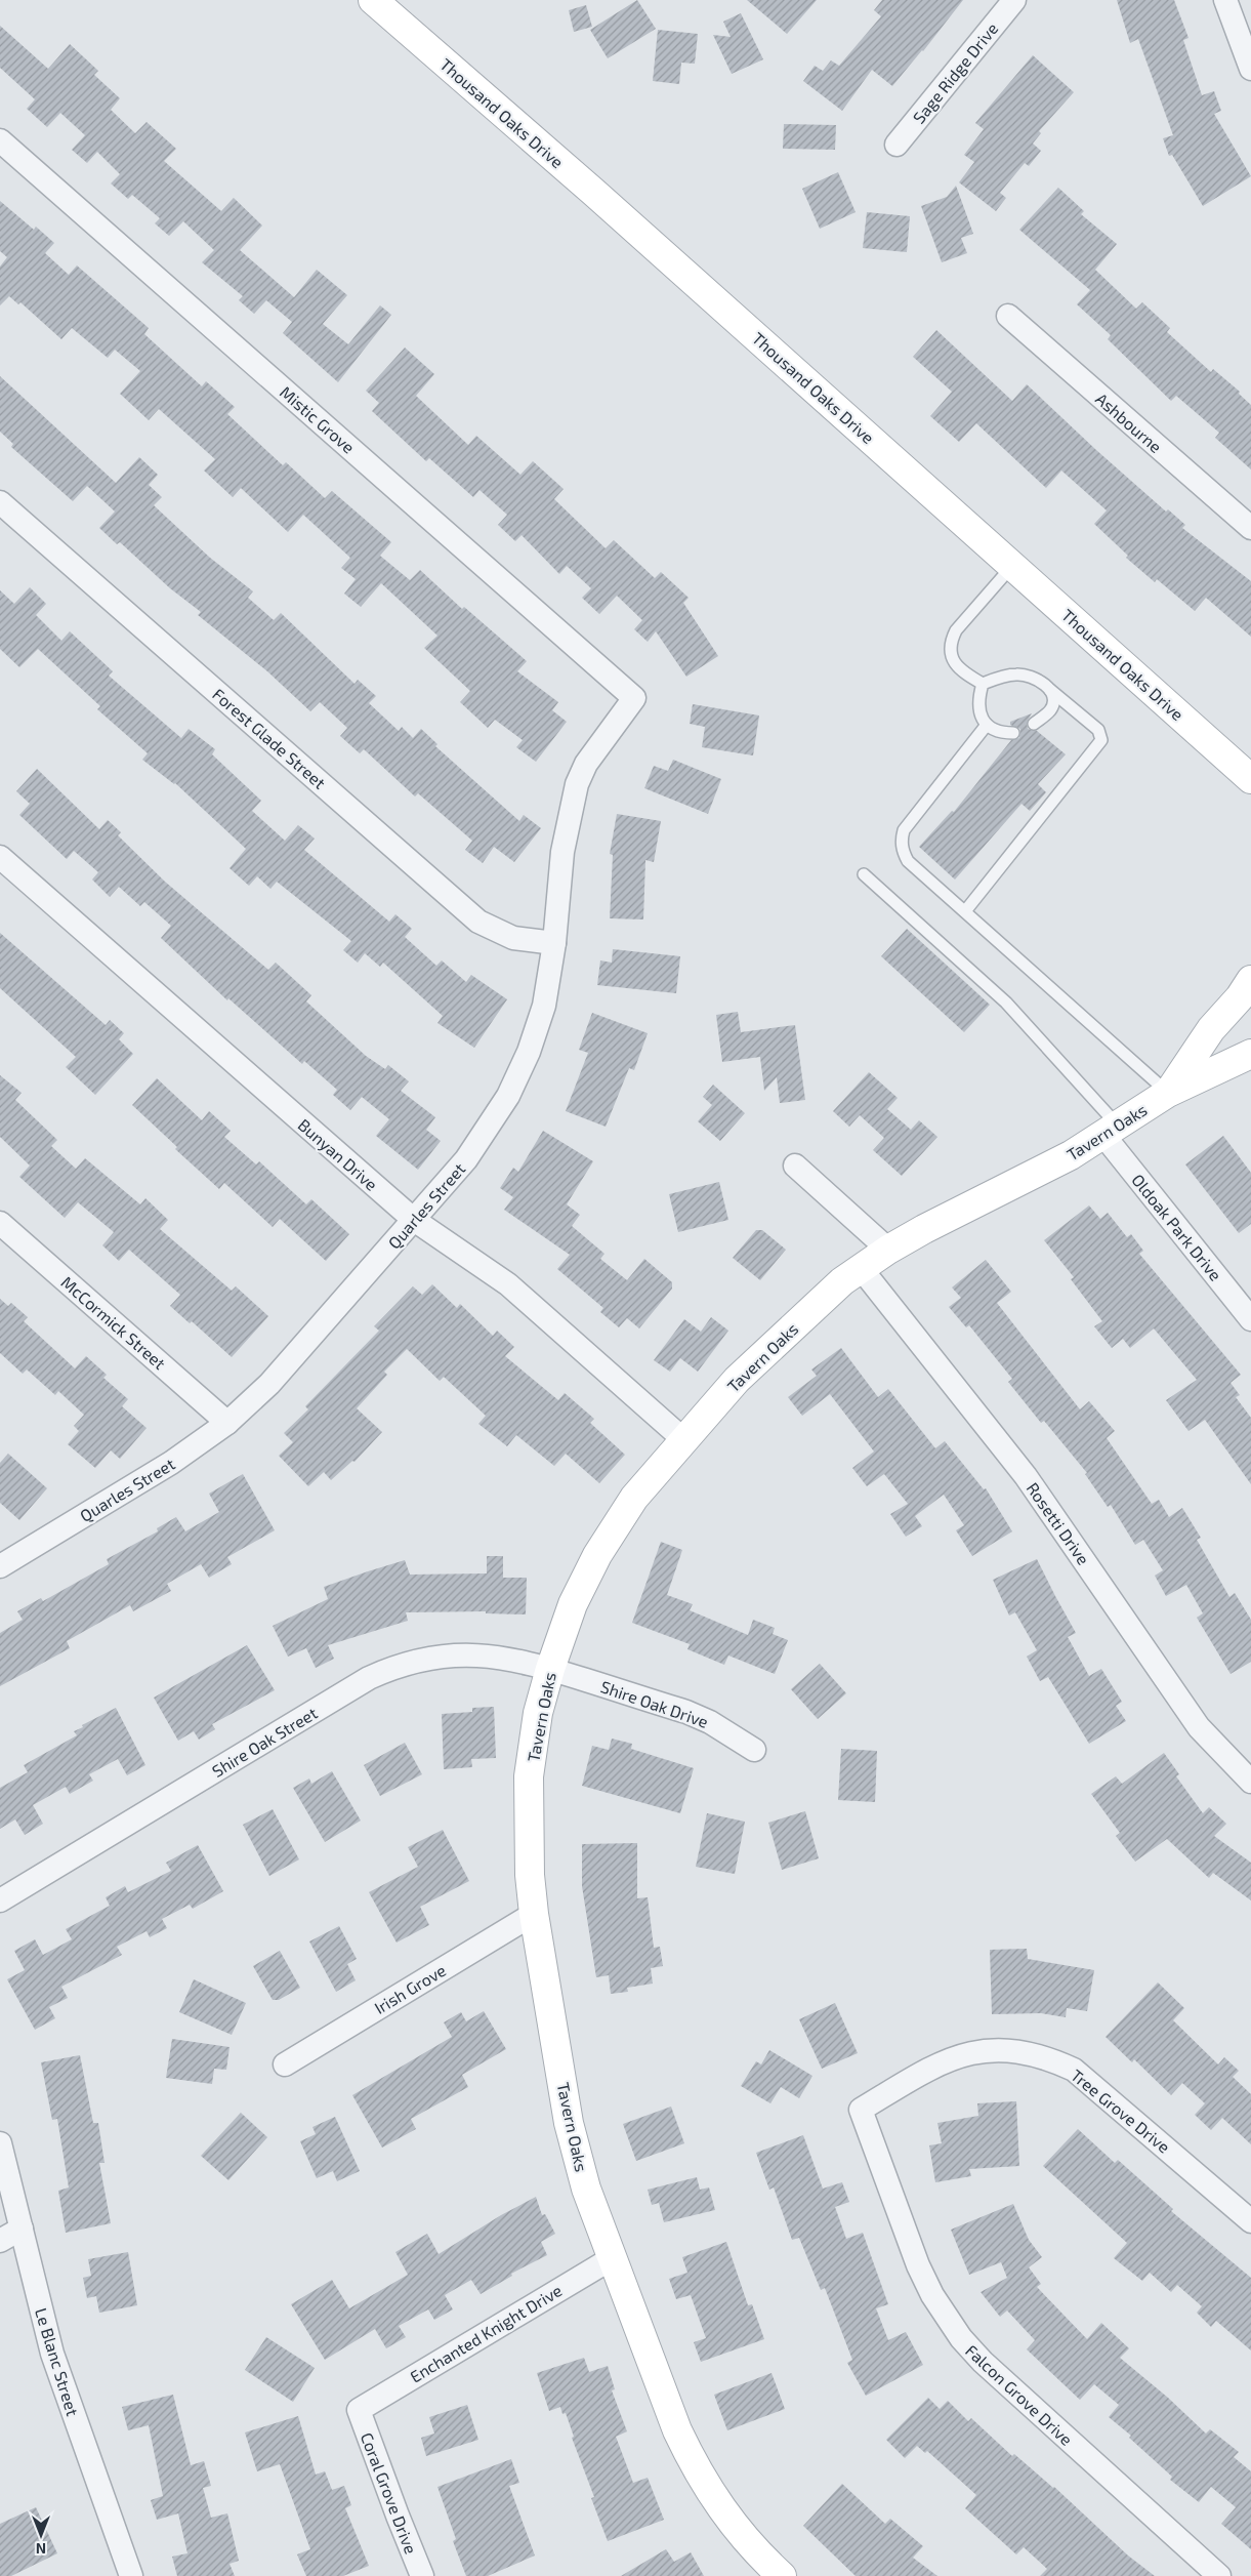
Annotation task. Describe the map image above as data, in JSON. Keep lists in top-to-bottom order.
{
  "streets": {
    "street": [
      "Sage Ridge Drive",
      "Thousand Oaks Drive",
      "Mistic Grove",
      "Ashbourne",
      "Forest Glade Street",
      "Tavern Oaks",
      "Bunyan Drive",
      "Quarles Street",
      "Oldoak Park Drive",
      "McCormick Street",
      "Rosetti Drive",
      "Shire Oak Drive",
      "Shire Oak Street",
      "Irish Grove",
      "Tree Grove Drive",
      "Enchanted Knight Drive",
      "Le Blanc Street",
      "Falcon Grove Drive",
      "Coral Grove Drive"
    ]
  },
  "crossings": [
    ["Mistic Grove", "Quarles Street"],
    ["Forest Glade Street", "Quarles Street"],
    ["Tavern Oaks", "Bunyan Drive"],
    ["Tavern Oaks", "Oldoak Park Drive"],
    ["Tavern Oaks", "Rosetti Drive"],
    ["Tavern Oaks", "Shire Oak Drive"],
    ["Tavern Oaks", "Shire Oak Street"],
    ["Tavern Oaks", "Irish Grove"],
    ["Tavern Oaks", "Enchanted Knight Drive"],
    ["Bunyan Drive", "Quarles Street"],
    ["Quarles Street", "McCormick Street"],
    ["Shire Oak Drive", "Shire Oak Street"],
    ["Tree Grove Drive", "Falcon Grove Drive"],
    ["Enchanted Knight Drive", "Coral Grove Drive"]
  ],
  "north": "bottom"
}
